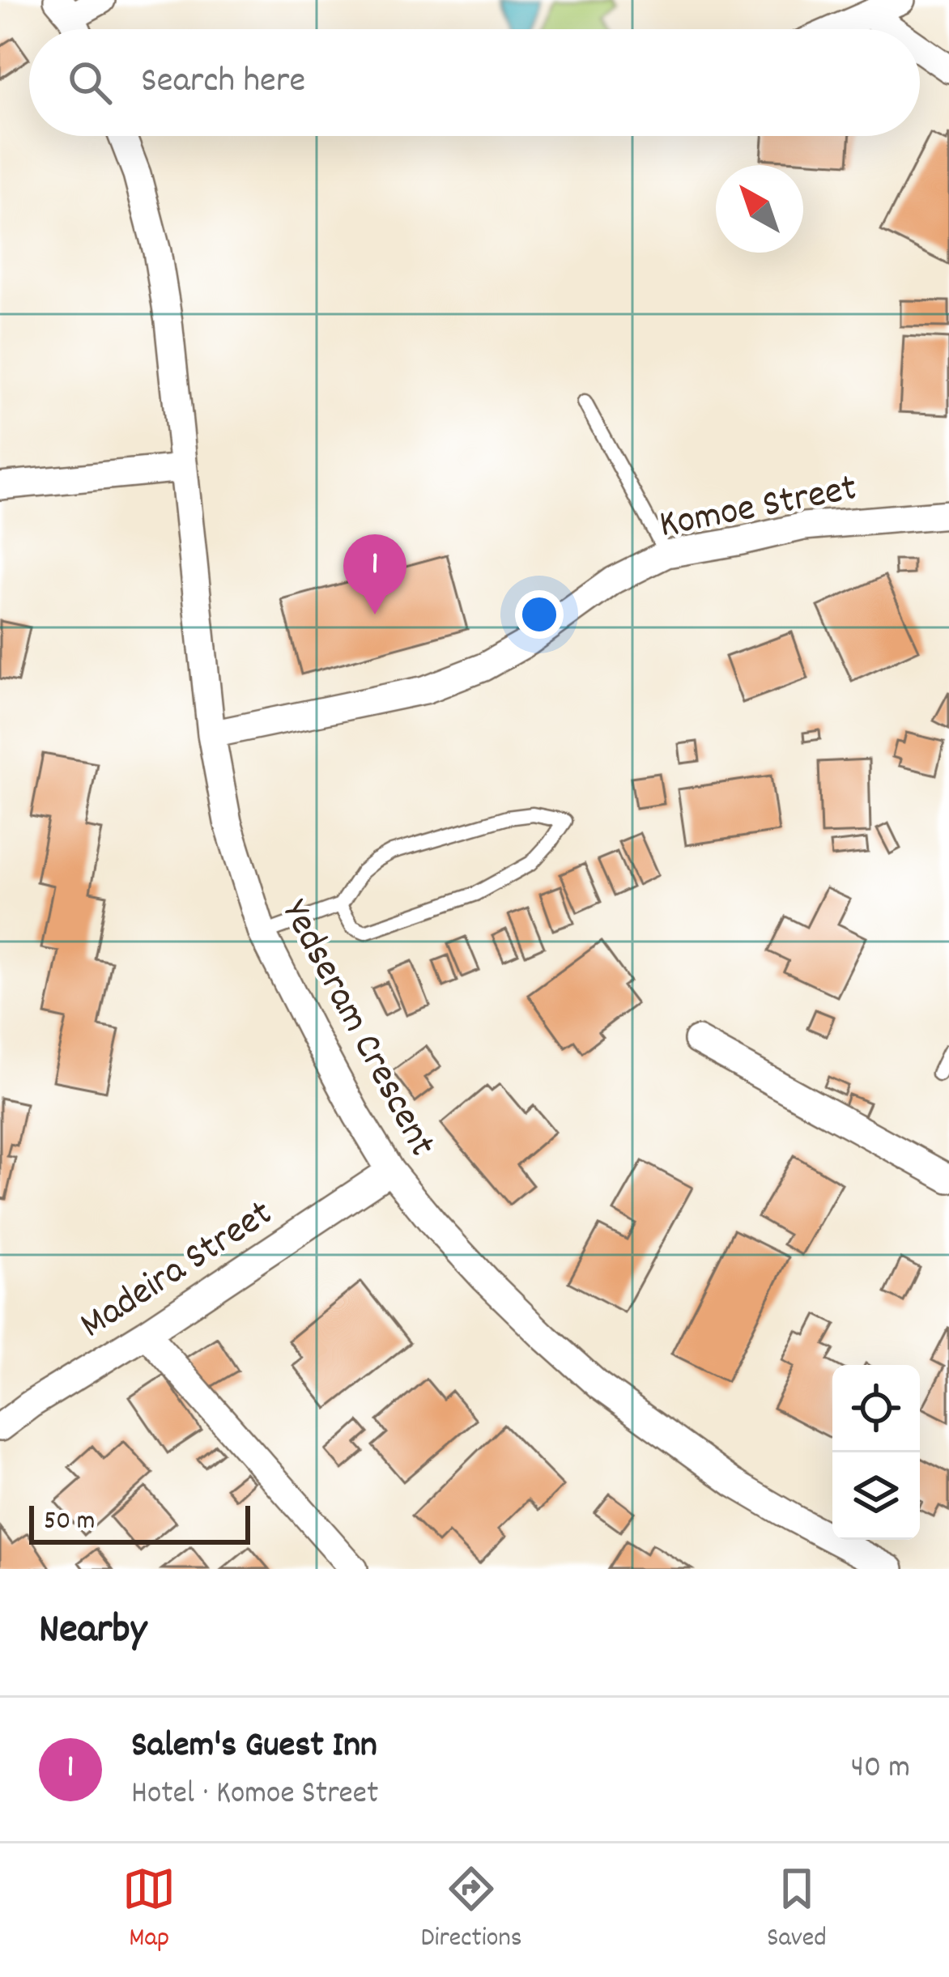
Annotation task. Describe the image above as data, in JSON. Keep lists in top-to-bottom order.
{
  "streets": {
    "street": ["Komoe Street", "Yedseram Crescent", "Madeira Street"]
  },
  "crossings": [
    ["Komoe Street", "Yedseram Crescent"],
    ["Yedseram Crescent", "Madeira Street"]
  ],
  "scale_bar": "50 m",
  "north": "top left",
  "page": {
    "search": "Search here",
    "pins": "1",
    "scale": "50 m",
    "heading": "Nearby",
    "list": [
      {
        "mark": "1",
        "name": "Salem's Guest Inn",
        "note": "Hotel · Komoe Street",
        "value": "40 m"
      }
    ],
    "nav": ["Map", "Directions", "Saved"]
  }
}
